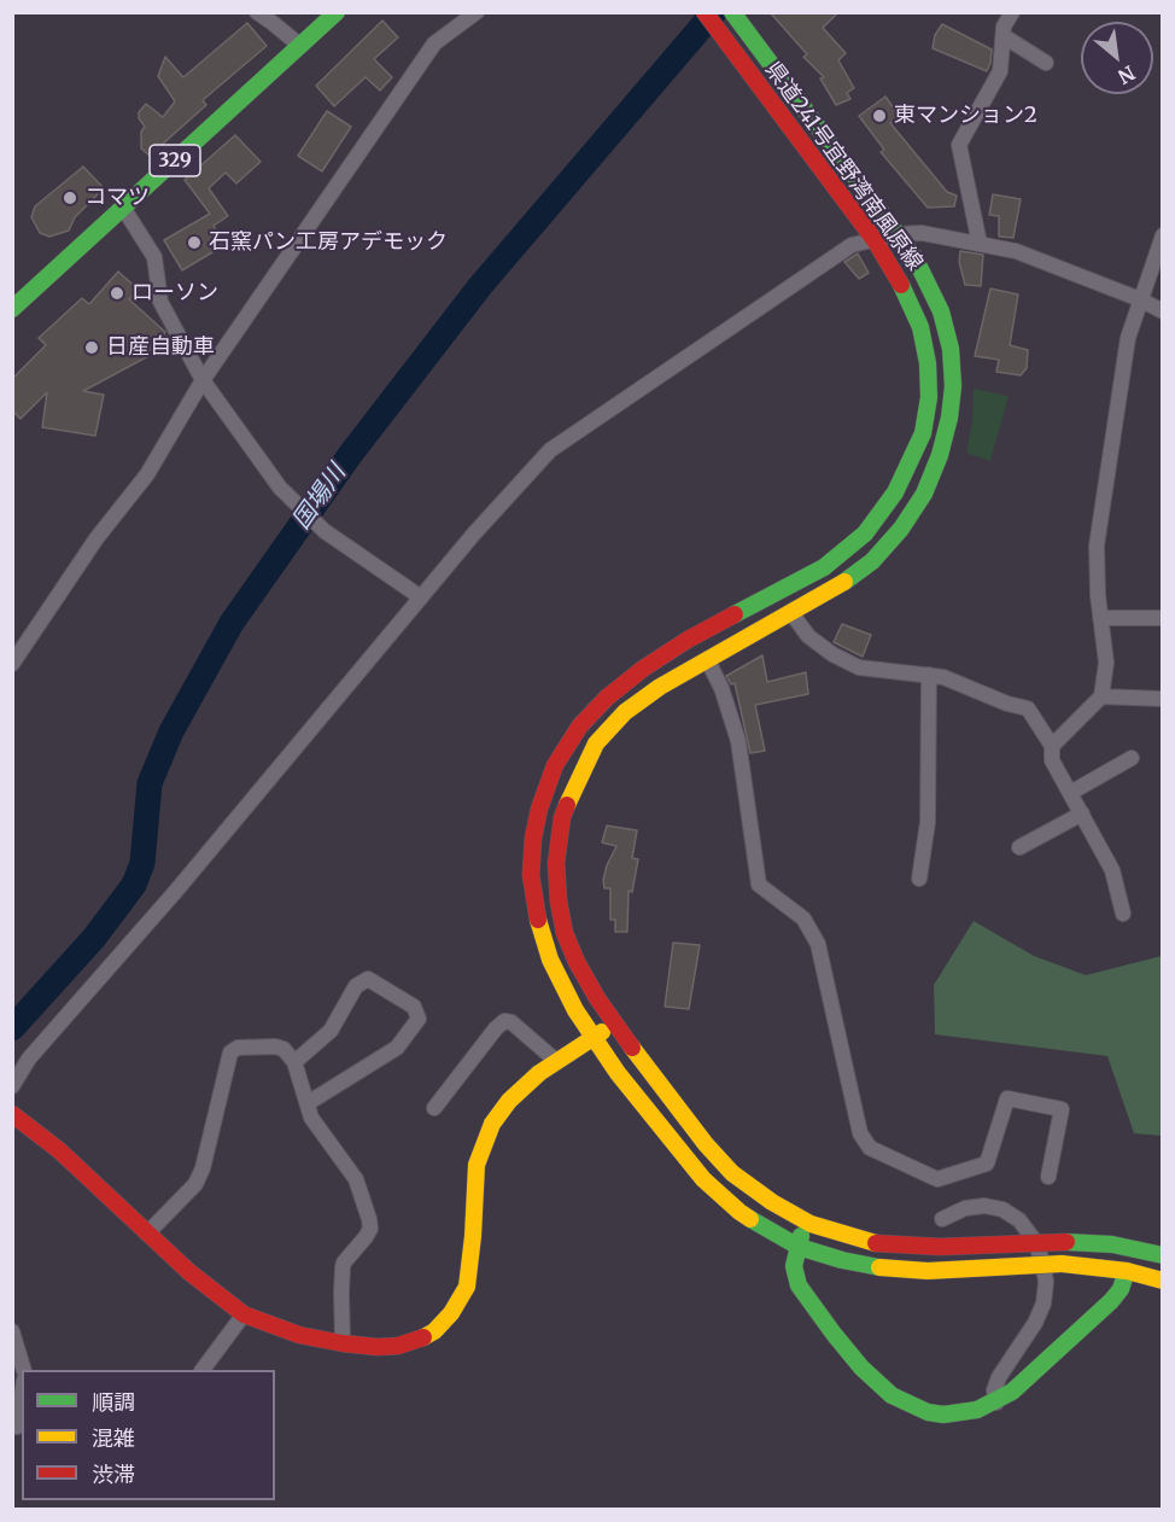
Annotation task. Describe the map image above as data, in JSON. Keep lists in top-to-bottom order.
{
  "streets": {
    "main road": ["329", "県道241号宜野湾南風原線"]
  },
  "water": ["国場川"],
  "places": [
    "東マンション2",
    "コマツ",
    "石窯パン工房アデモック",
    "ローソン",
    "日産自動車"
  ],
  "legend": ["順調", "混雑", "渋滞"],
  "north": "bottom right"
}
